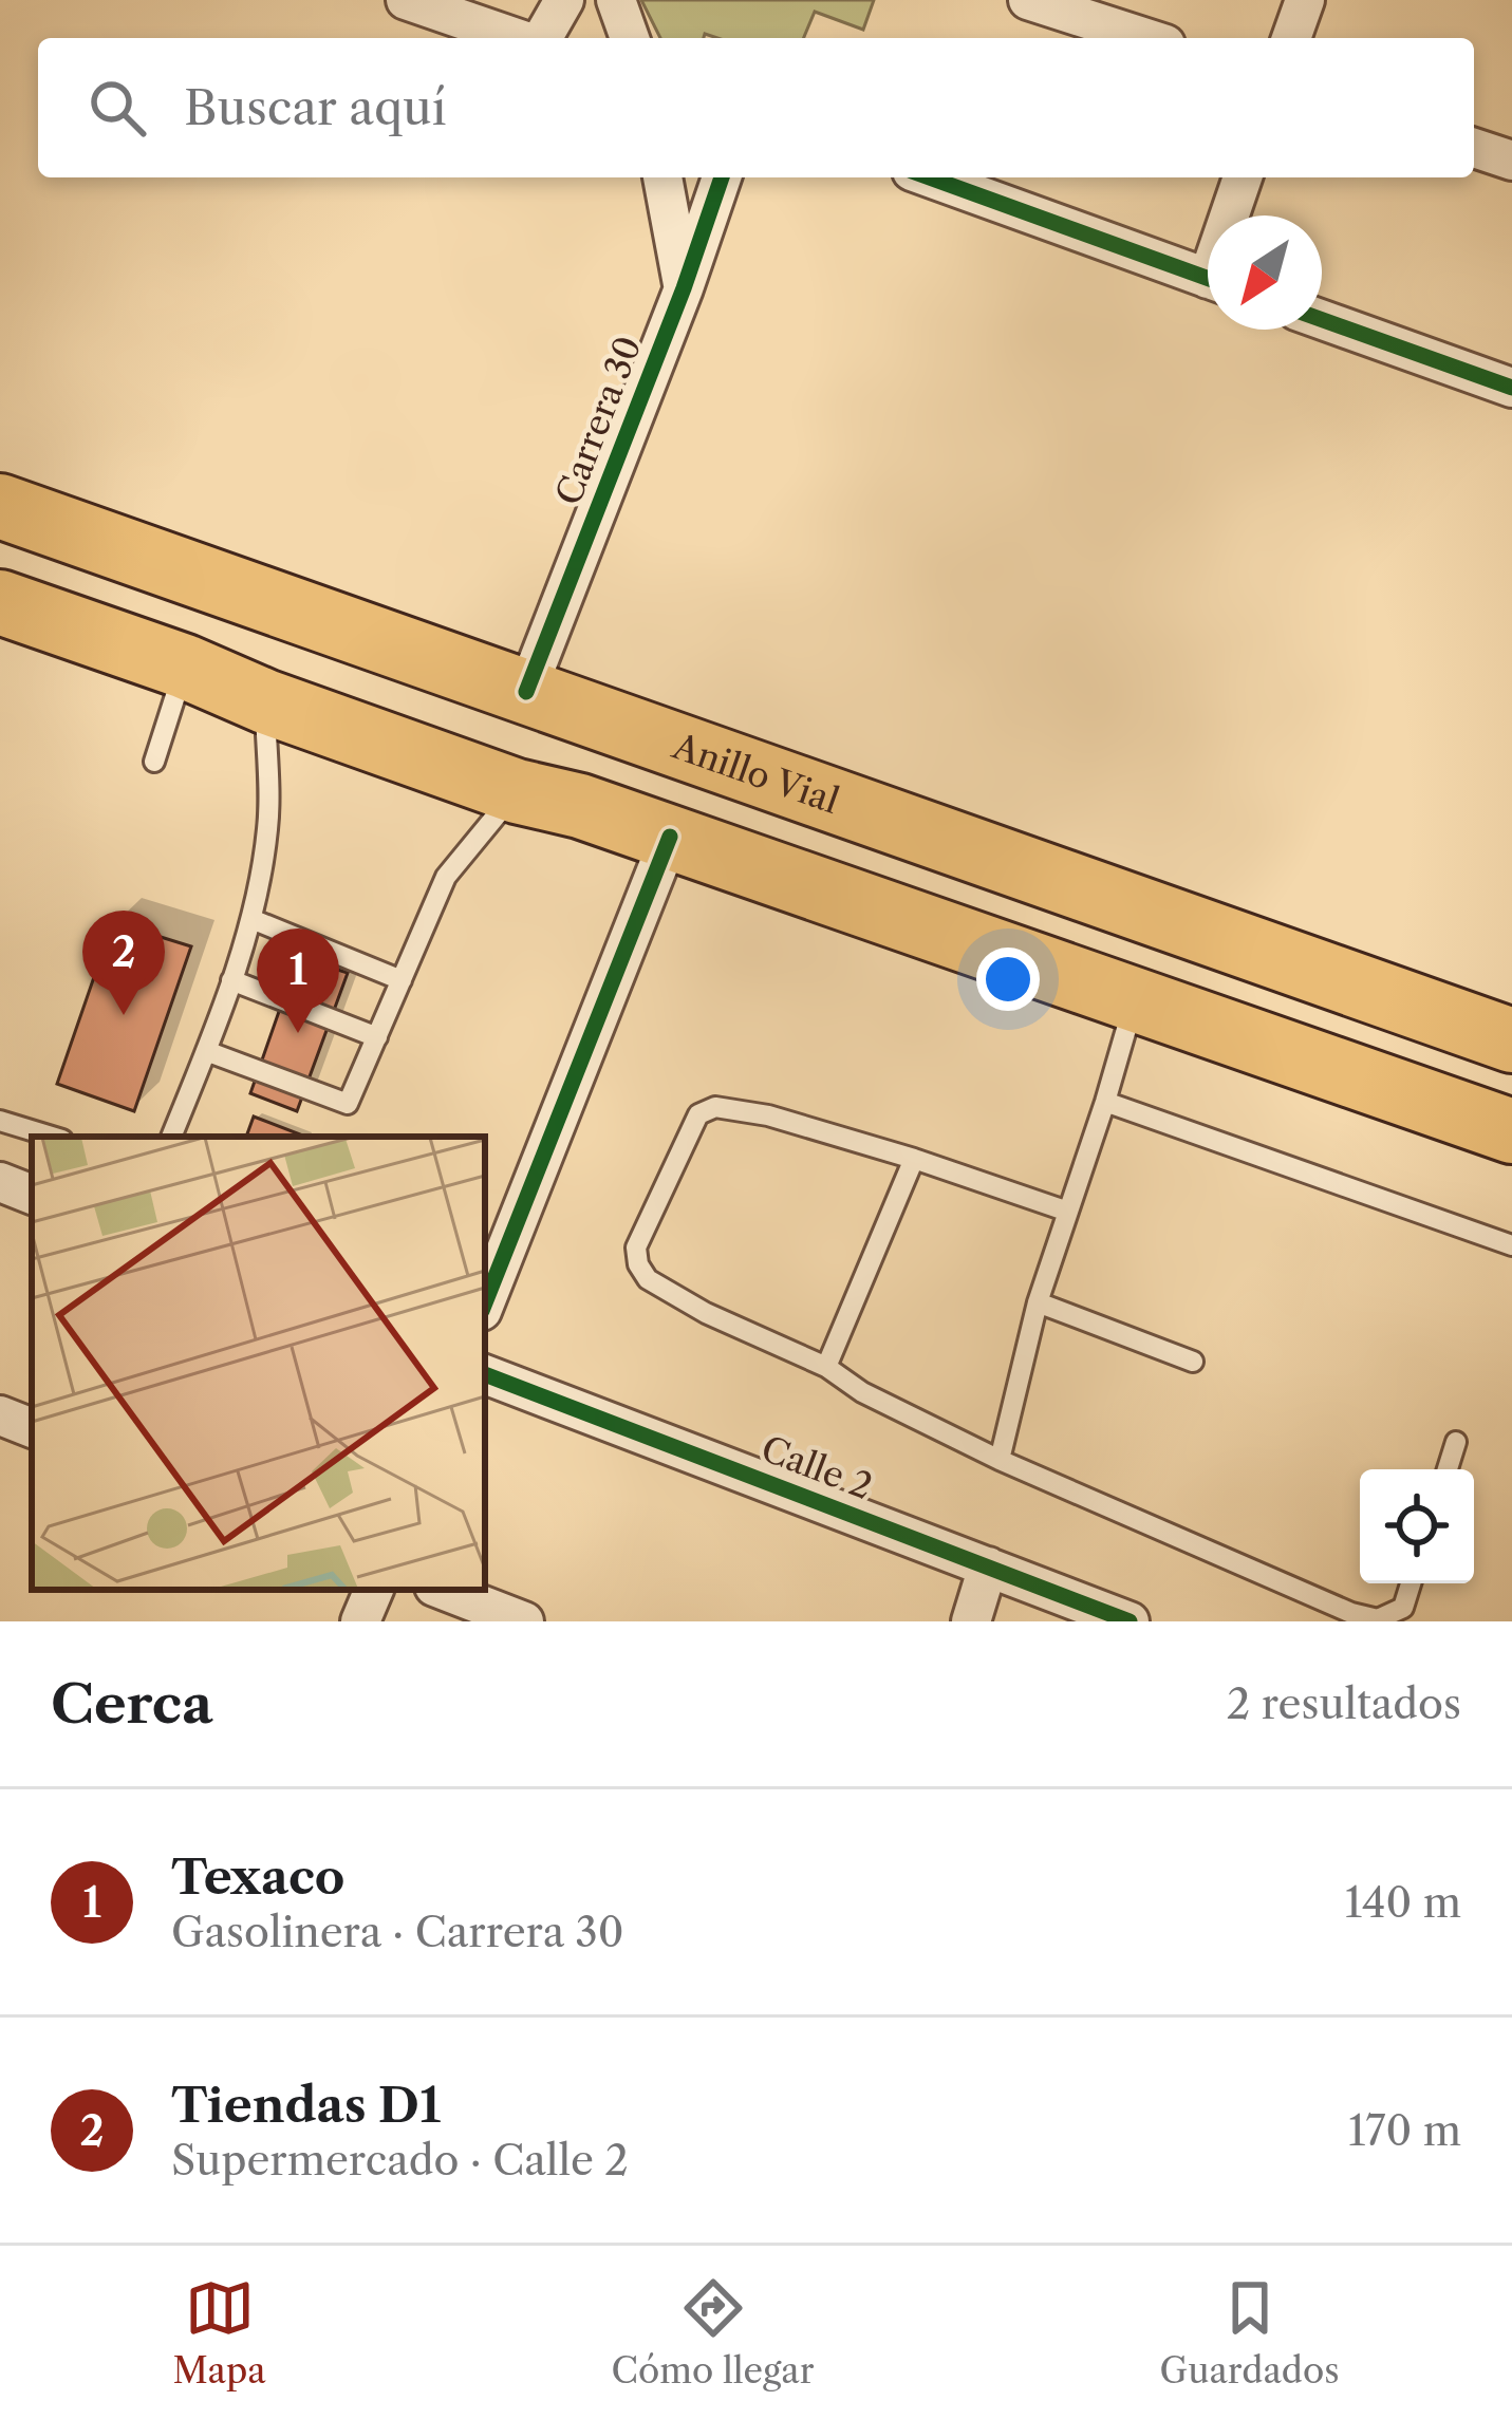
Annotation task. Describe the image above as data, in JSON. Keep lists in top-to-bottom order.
{
  "streets": {
    "highway": ["Anillo Vial"],
    "street": ["Carrera 30", "Calle 2"]
  },
  "crossings": [
    ["Carrera 30", "Anillo Vial"]
  ],
  "north": "bottom left",
  "page": {
    "search": "Buscar aquí",
    "pins": ["2", "1"],
    "heading": ["Cerca", "2 resultados"],
    "list": [
      {
        "mark": "1",
        "name": "Texaco",
        "note": "Gasolinera · Carrera 30",
        "value": "140 m"
      },
      {
        "mark": "2",
        "name": "Tiendas D1",
        "note": "Supermercado · Calle 2",
        "value": "170 m"
      }
    ],
    "nav": ["Mapa", "Cómo llegar", "Guardados"]
  }
}
